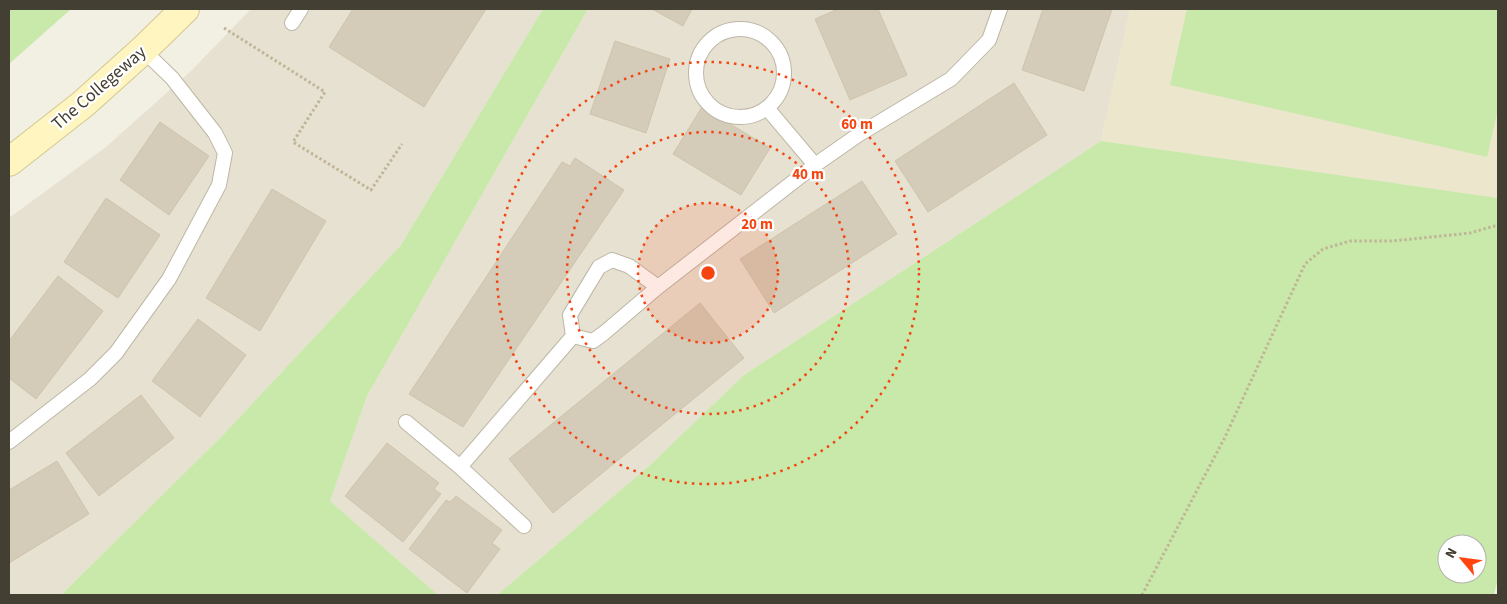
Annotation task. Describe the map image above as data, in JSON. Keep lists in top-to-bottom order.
{
  "streets": {
    "street": ["The Collegeway"]
  },
  "north": "top left",
  "rings": ["60 m", "40 m", "20 m"]
}
